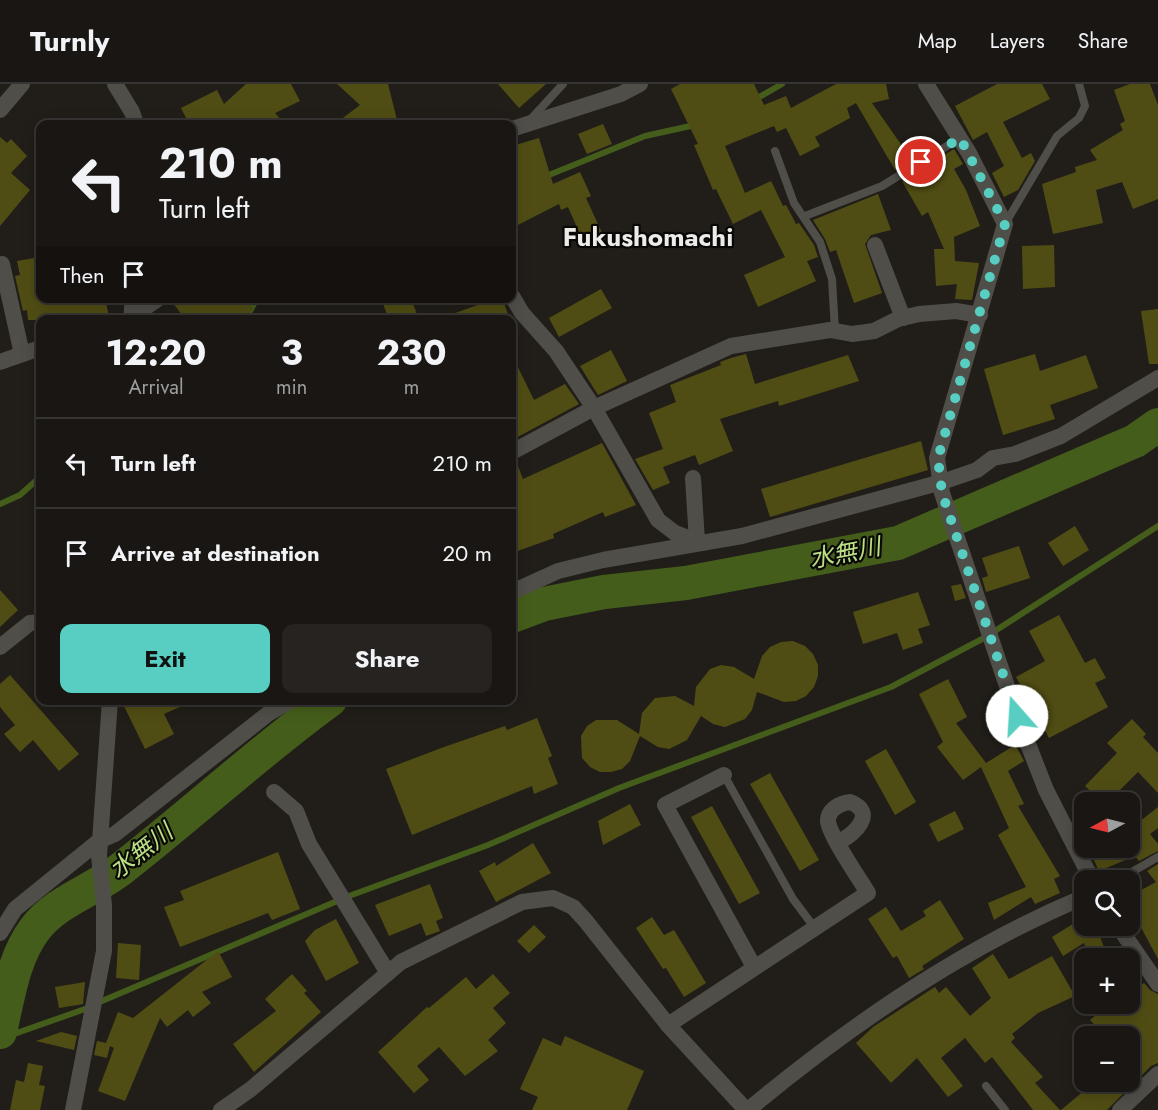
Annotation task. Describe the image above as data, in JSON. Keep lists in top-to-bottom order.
{
  "districts": ["Fukushomachi"],
  "water": ["水無川"],
  "north": "left",
  "page": {
    "header": "Turnly",
    "nav": ["Map", "Layers", "Share"],
    "turn": ["210 m", "Turn left"],
    "then": "Then",
    "eta": [
      "12:20",
      "Arrival",
      "3",
      "min",
      "230",
      "m"
    ],
    "list": [
      {
        "name": "Turn left",
        "value": "210 m"
      },
      {
        "name": "Arrive at destination",
        "value": "20 m"
      }
    ],
    "buttons": ["Exit", "Share"],
    "map_buttons": ["+", "−"]
  }
}
